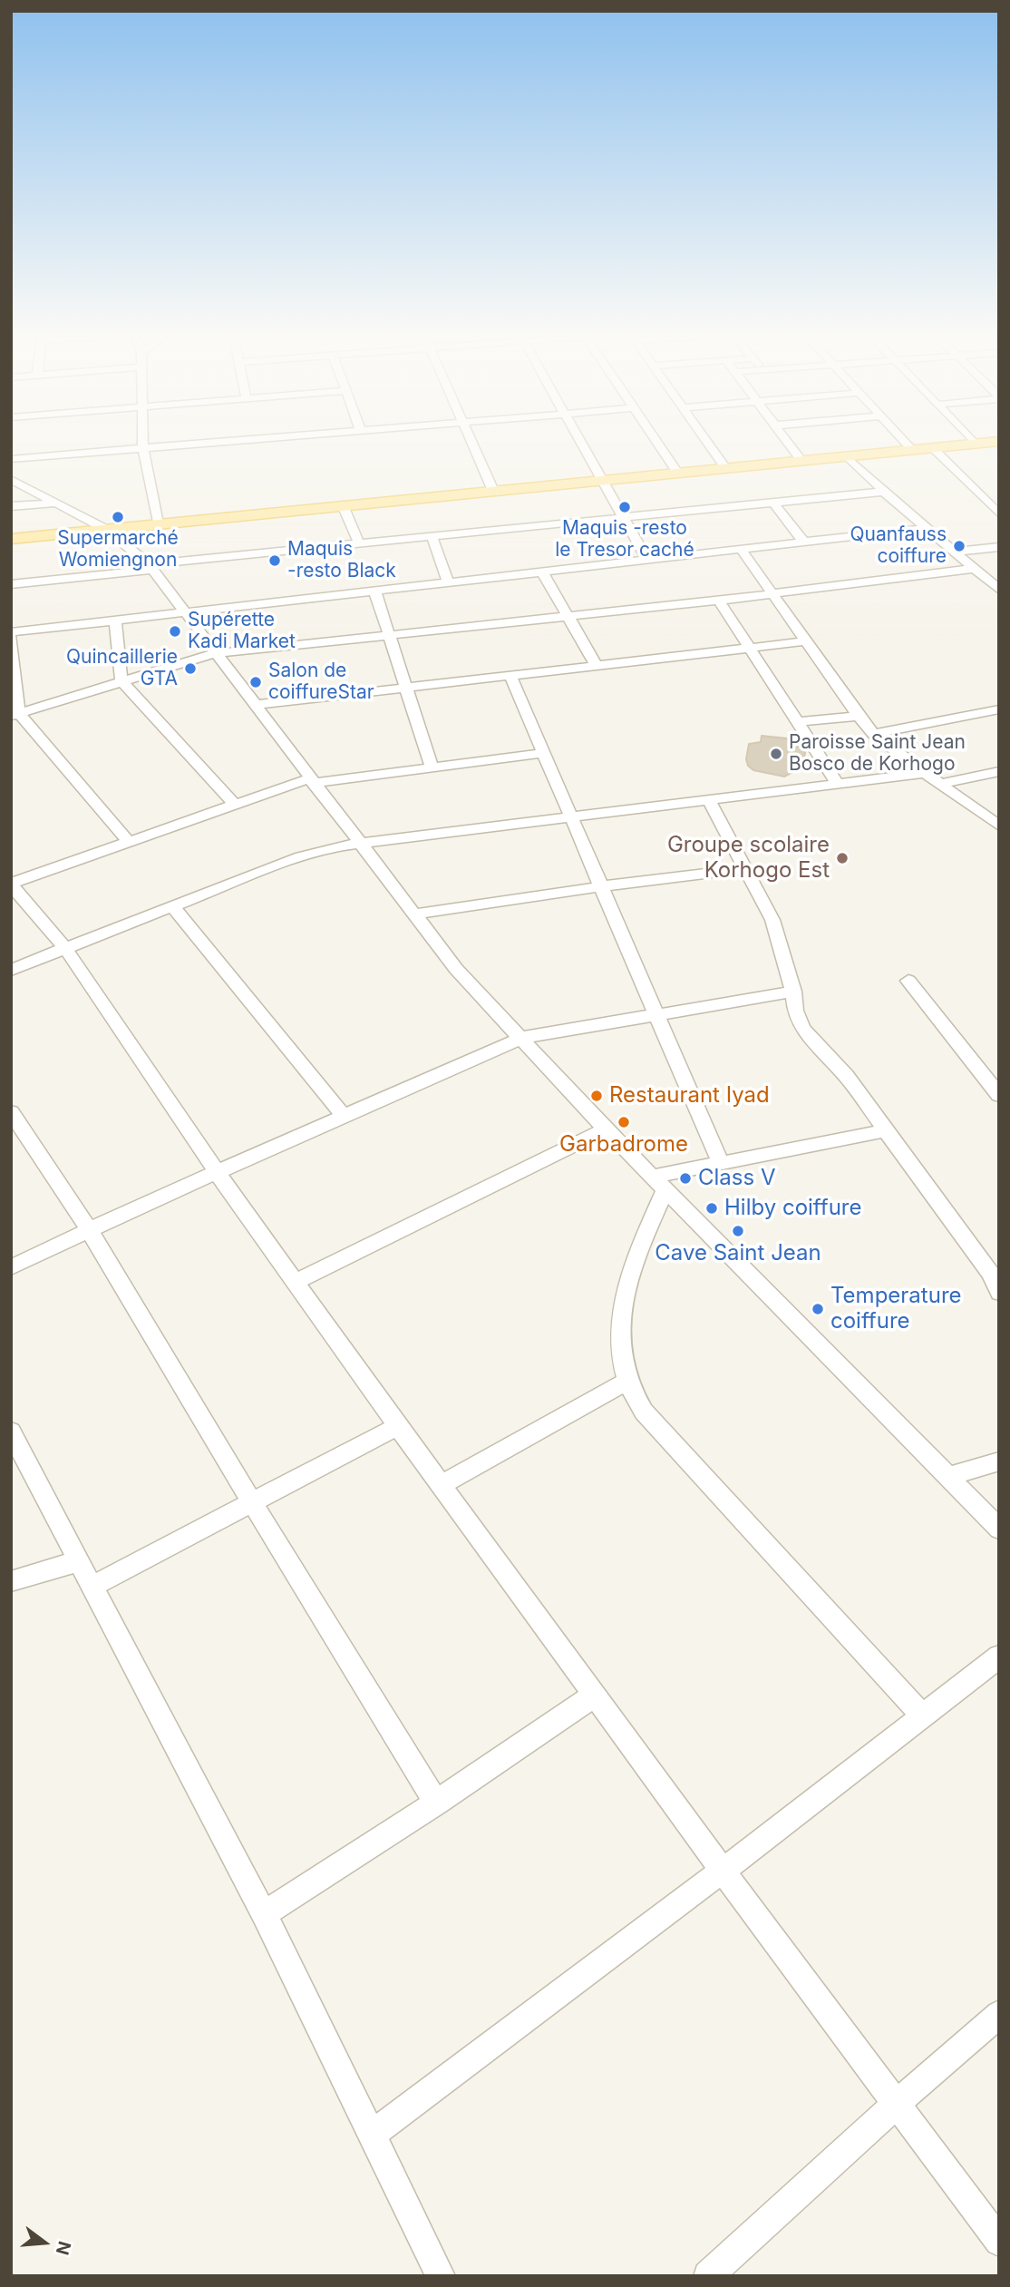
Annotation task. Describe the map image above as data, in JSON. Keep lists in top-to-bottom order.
{
  "places": [
    "Maquis -resto le Tresor caché",
    "Supermarché Womiengnon",
    "Quanfauss coiffure",
    "Maquis -resto Black",
    "Supérette Kadi Market",
    "Quincaillerie GTA",
    "Salon de coiffureStar",
    "Paroisse Saint Jean Bosco de Korhogo",
    "Groupe scolaire Korhogo Est",
    "Restaurant Iyad",
    "Garbadrome",
    "Class V",
    "Hilby coiffure",
    "Cave Saint Jean",
    "Temperature coiffure"
  ],
  "north": "right"
}
